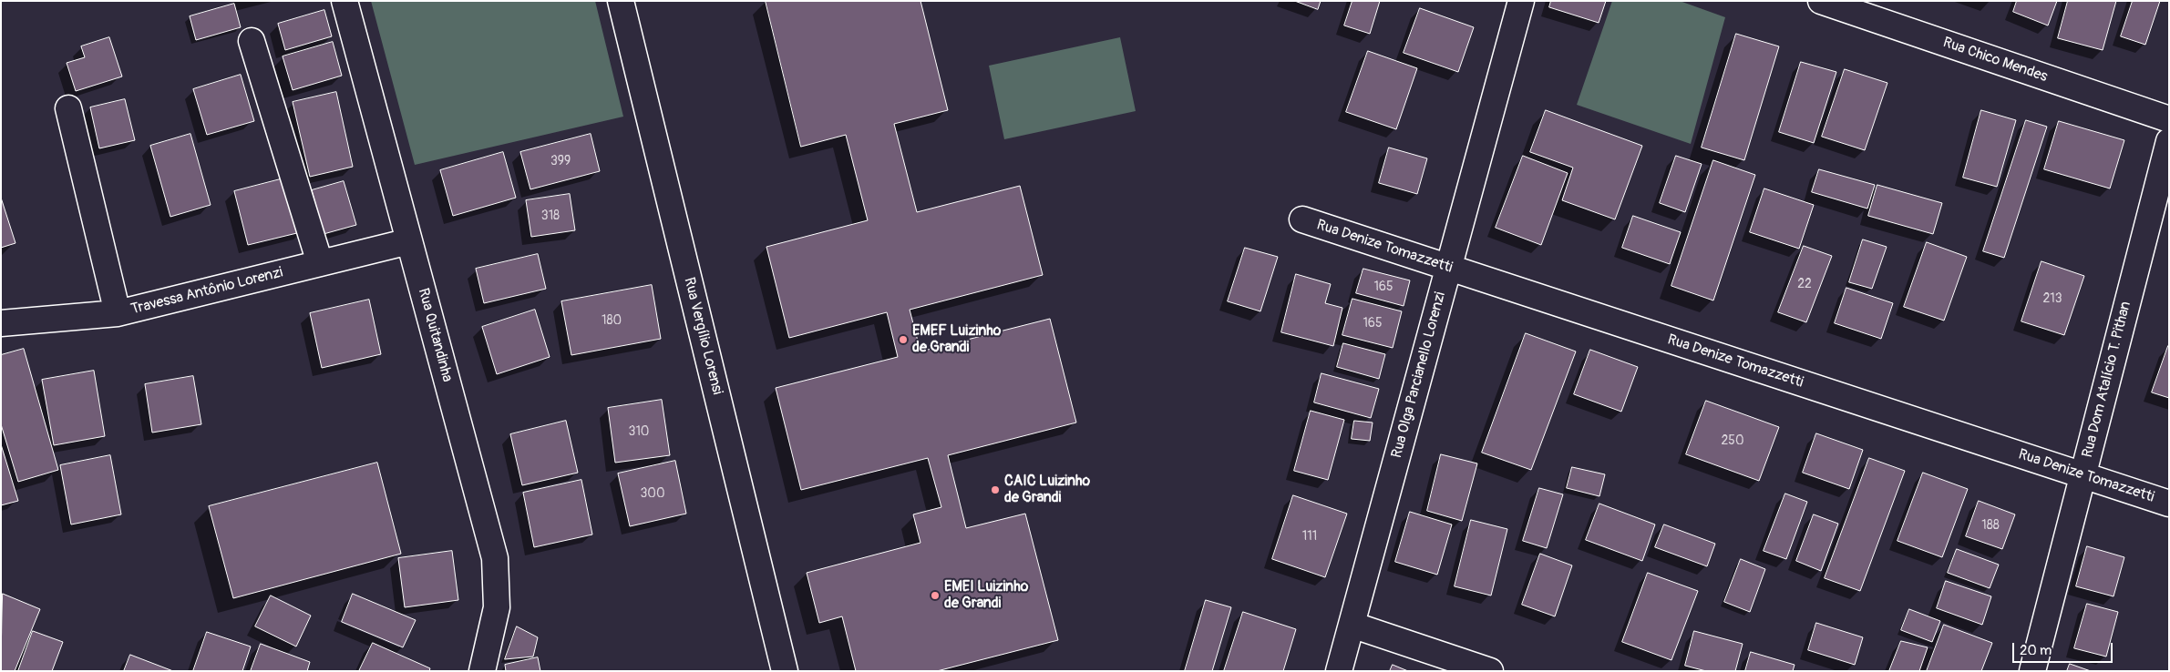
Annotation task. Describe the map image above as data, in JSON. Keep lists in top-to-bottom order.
{
  "streets": {
    "street": [
      "Rua Chico Mendes",
      "Rua Denize Tomazzetti",
      "Travessa Antônio Lorenzi",
      "Rua Quitandinha",
      "Rua Vergílio Lorensi",
      "Rua Olga Parcianello Lorenzi",
      "Rua Dom Atalício T. Pithan"
    ]
  },
  "crossings": [
    ["Rua Denize Tomazzetti", "Rua Olga Parcianello Lorenzi"],
    ["Rua Denize Tomazzetti", "Rua Dom Atalício T. Pithan"],
    ["Travessa Antônio Lorenzi", "Rua Quitandinha"]
  ],
  "places": ["EMEF Luizinho de Grandi", "CAIC Luizinho de Grandi", "EMEI Luizinho de Grandi"],
  "house_numbers": [
    "399",
    "318",
    "22",
    "165",
    "213",
    "180",
    "165",
    "310",
    "250",
    "300",
    "188",
    "111"
  ],
  "scale_bar": "20 m"
}
